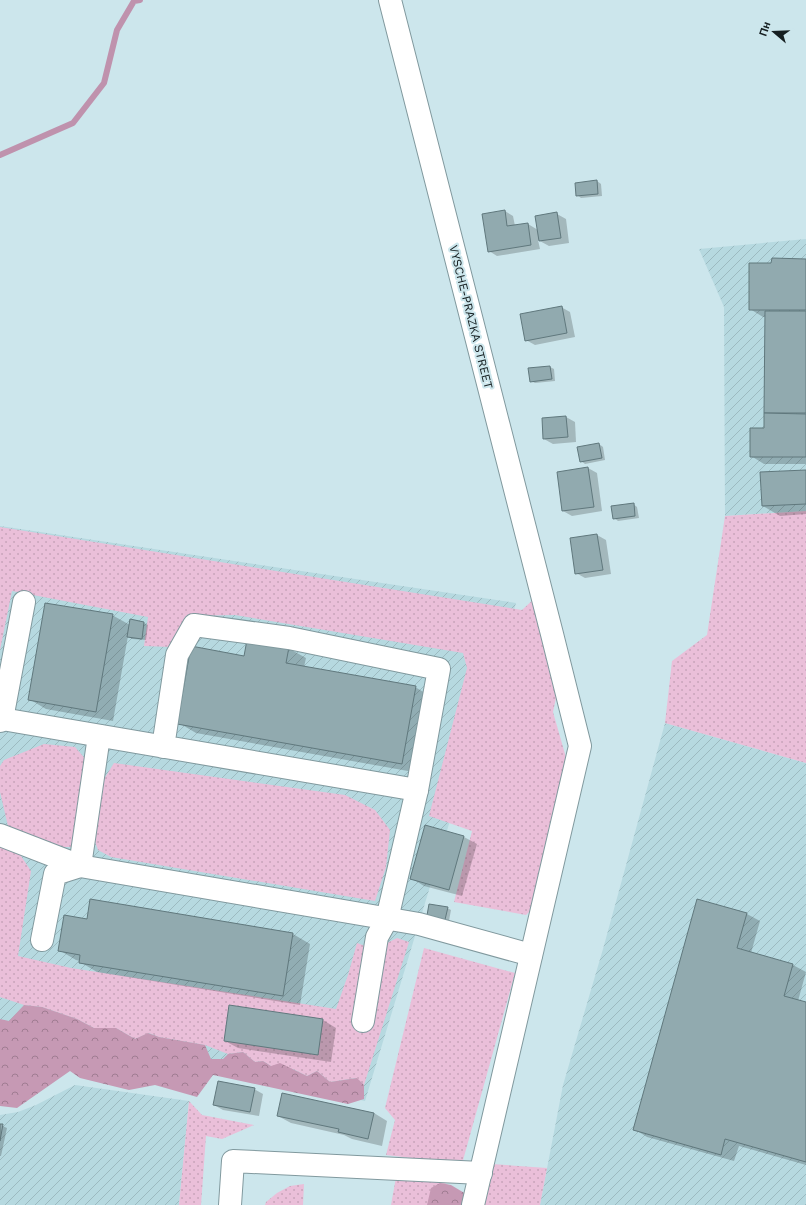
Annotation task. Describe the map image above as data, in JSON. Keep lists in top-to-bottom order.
{
  "streets": {
    "street": ["VYSCHE-PRAZKA STREET"]
  },
  "north": "left"
}
